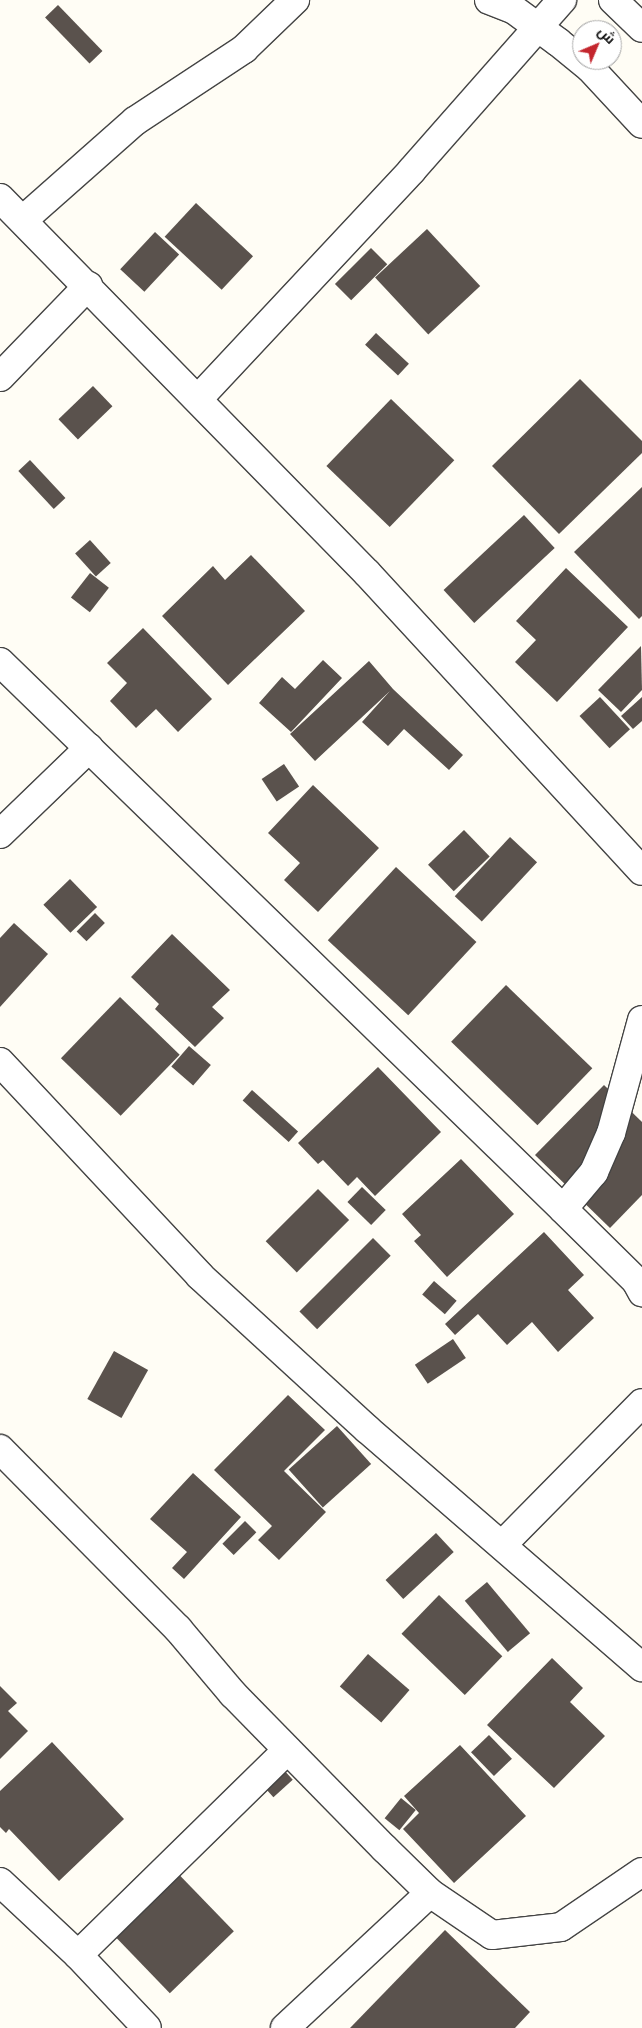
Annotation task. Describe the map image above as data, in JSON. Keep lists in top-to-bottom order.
{
  "north": "top right"
}
